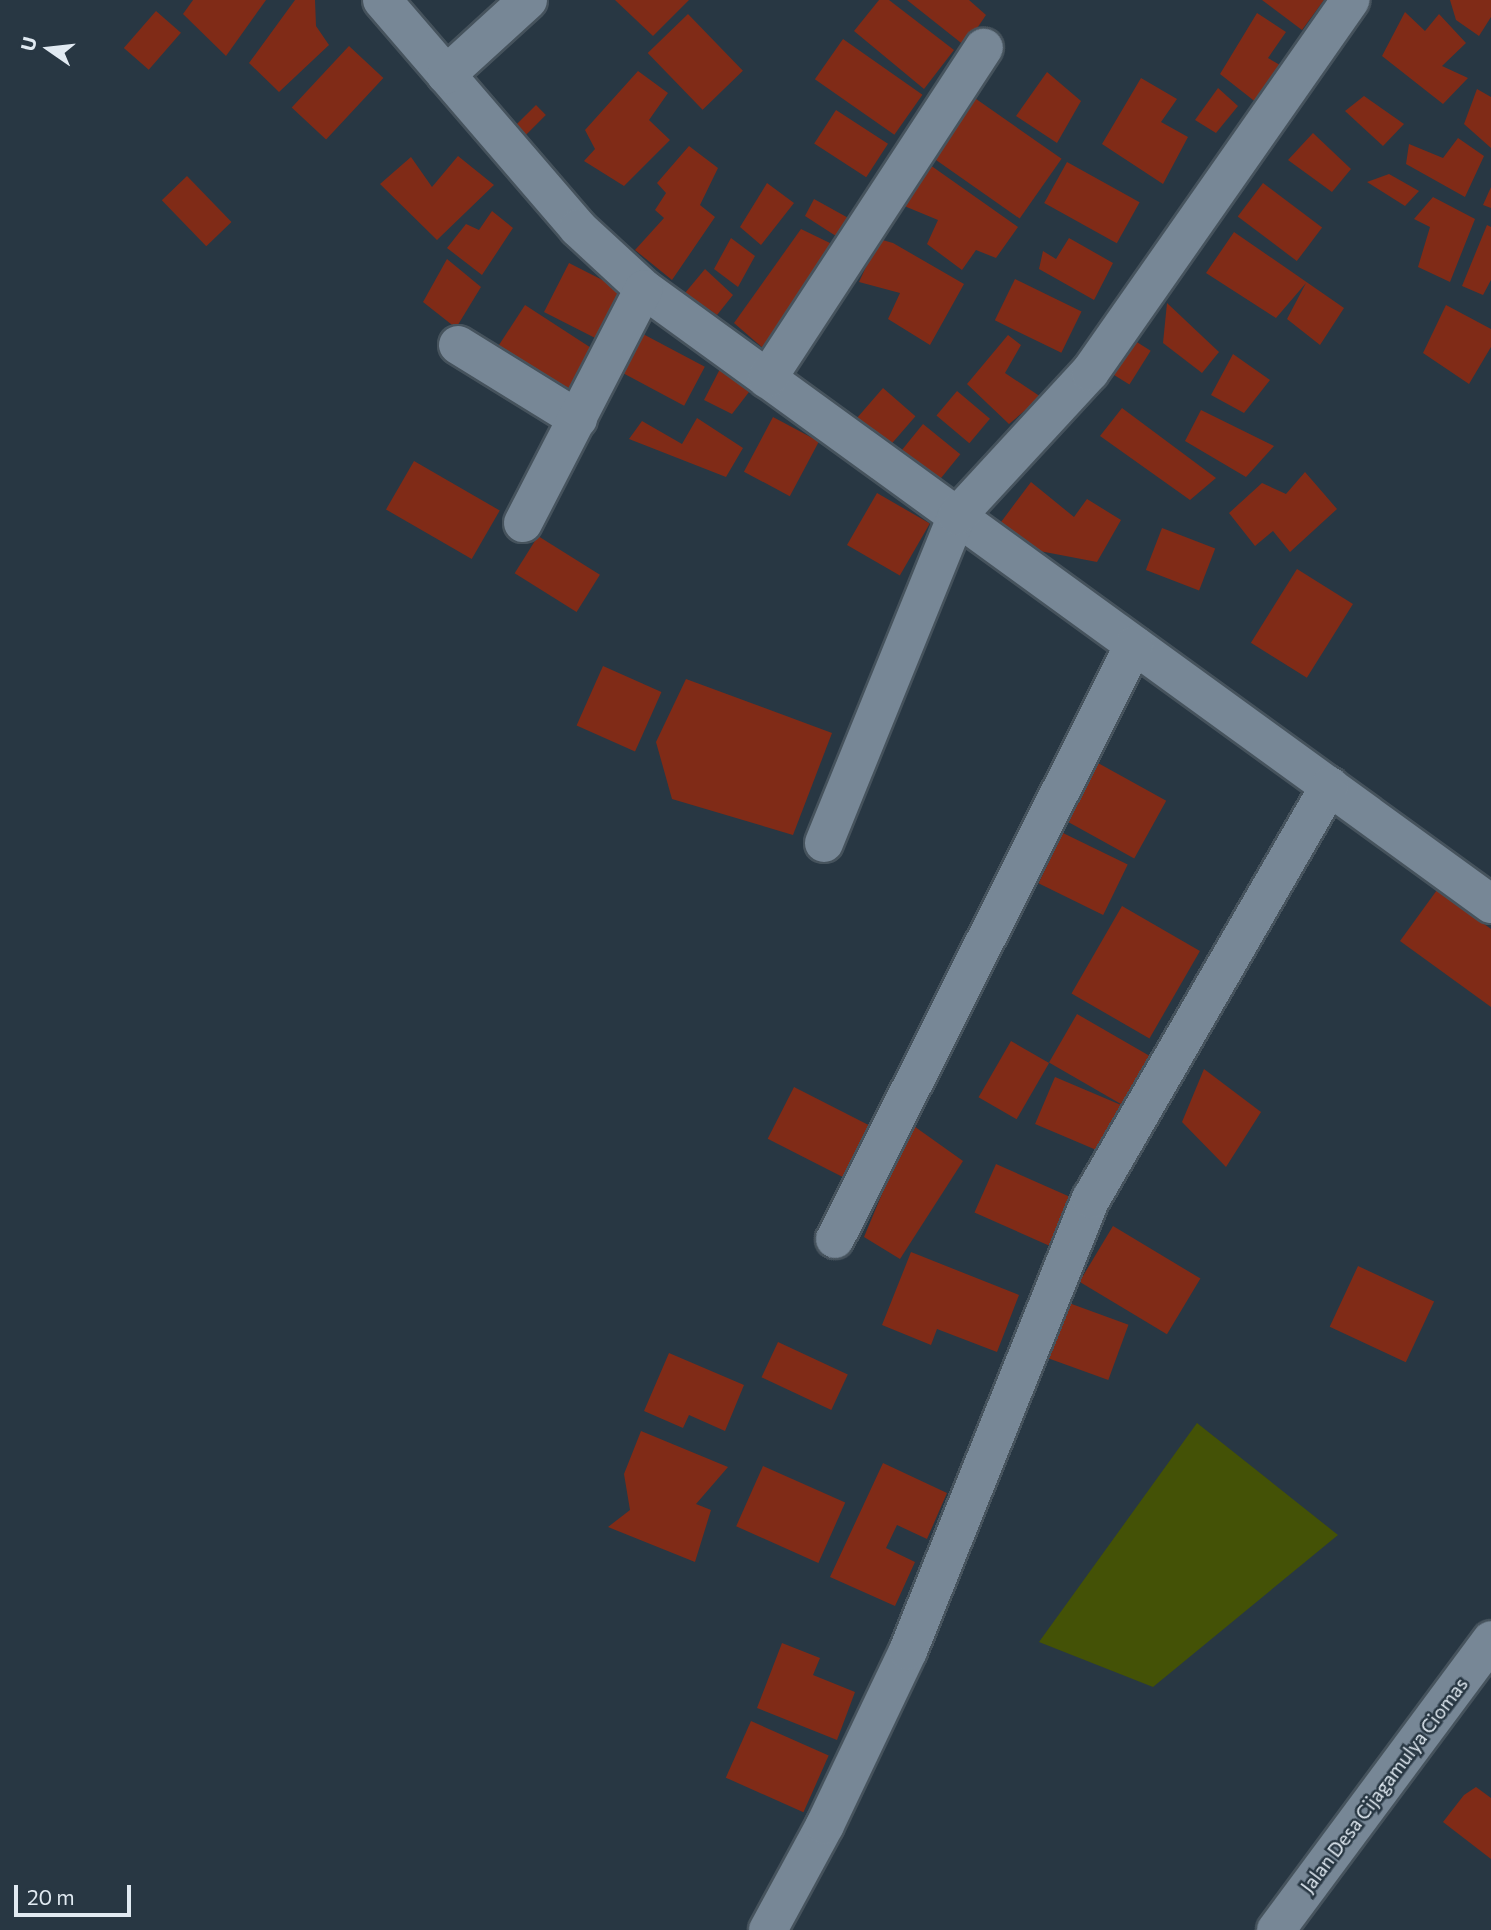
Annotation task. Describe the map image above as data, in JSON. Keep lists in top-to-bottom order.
{
  "streets": {
    "street": ["Jalan Desa Cijagamulya Ciomas"]
  },
  "scale_bar": "20 m",
  "north": "left"
}
